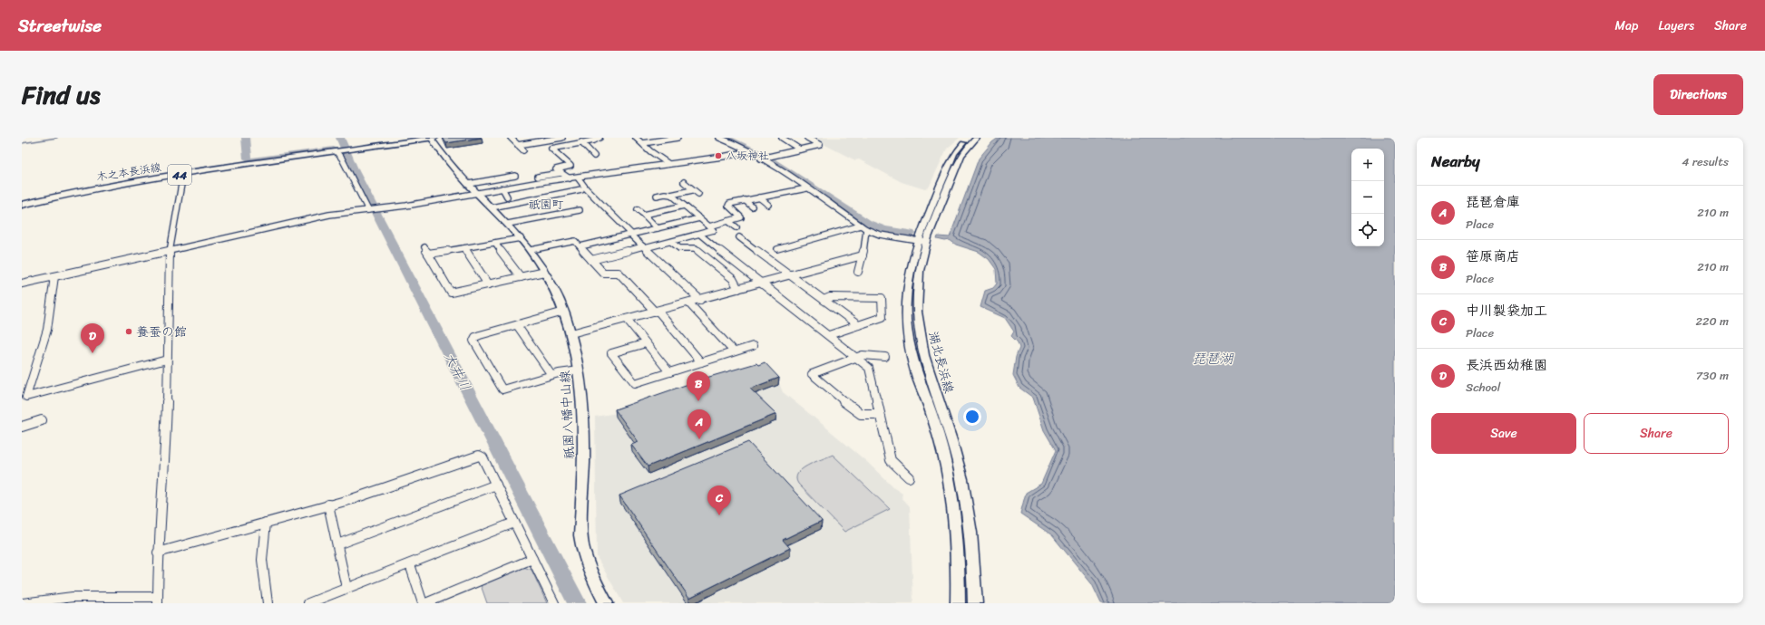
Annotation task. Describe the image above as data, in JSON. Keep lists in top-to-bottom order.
{
  "streets": {
    "main road": [
      "木之本長浜線",
      "44",
      "湖北長浜線",
      "祇園八幡中山線"
    ]
  },
  "crossings": [
    ["木之本長浜線", "祇園八幡中山線"]
  ],
  "districts": ["祇園町"],
  "water": ["琵琶湖", "大井川"],
  "places": ["八坂神社", "養蚕の館"],
  "page": {
    "header": "Streetwise",
    "nav": ["Map", "Layers", "Share"],
    "title": "Find us",
    "buttons": [
      "Directions",
      ["Save", "Share"]
    ],
    "heading": ["Nearby", "4 results"],
    "map_buttons": ["+", "−"],
    "list": [
      {
        "mark": "A",
        "name": "琵琶倉庫",
        "note": "Place",
        "value": "210 m"
      },
      {
        "mark": "B",
        "name": "笹原商店",
        "note": "Place",
        "value": "210 m"
      },
      {
        "mark": "C",
        "name": "中川製袋加工",
        "note": "Place",
        "value": "220 m"
      },
      {
        "mark": "D",
        "name": "長浜西幼稚園",
        "note": "School",
        "value": "730 m"
      }
    ],
    "pins": [
      "D",
      "B",
      "A",
      "C"
    ]
  }
}
